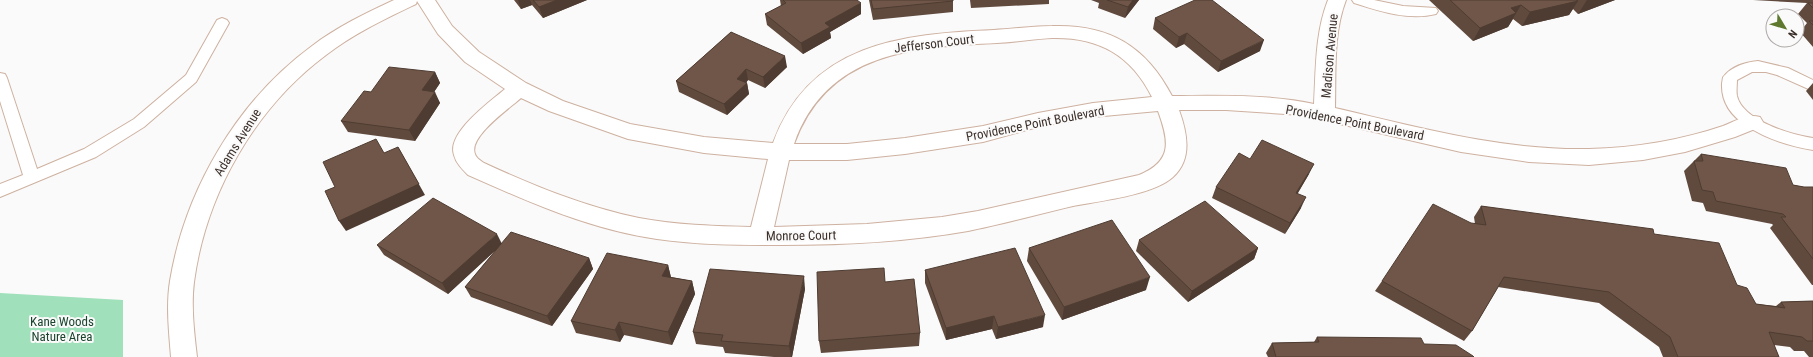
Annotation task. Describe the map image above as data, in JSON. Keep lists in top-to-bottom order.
{
  "streets": {
    "street": [
      "Jefferson Court",
      "Madison Avenue",
      "Providence Point Boulevard",
      "Adams Avenue",
      "Monroe Court"
    ]
  },
  "crossings": [
    ["Jefferson Court", "Providence Point Boulevard"],
    ["Jefferson Court", "Monroe Court"],
    ["Madison Avenue", "Providence Point Boulevard"],
    ["Providence Point Boulevard", "Monroe Court"]
  ],
  "parks": ["Kane Woods Nature Area"],
  "north": "bottom right"
}
